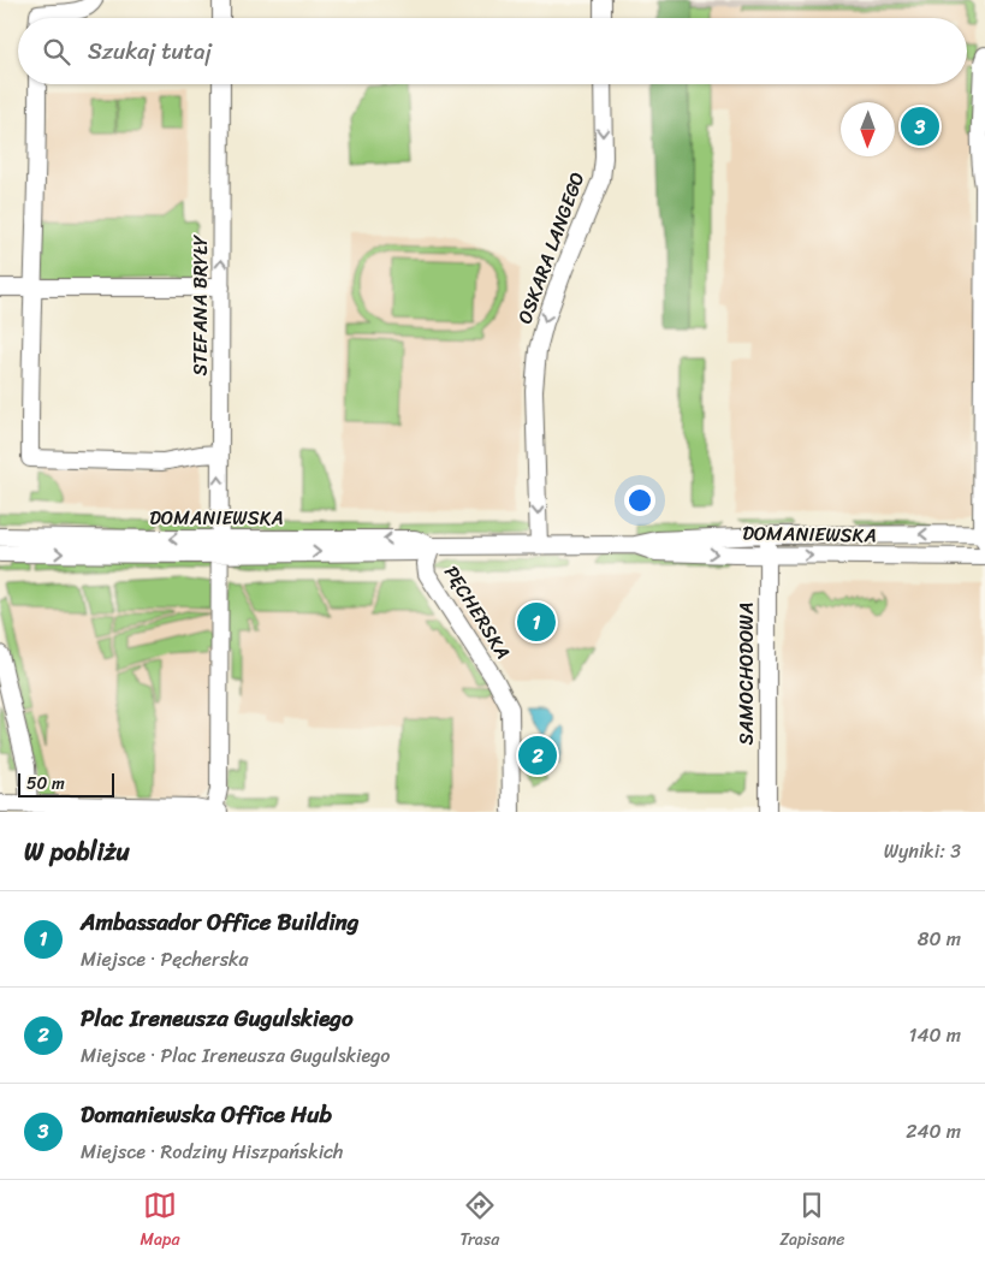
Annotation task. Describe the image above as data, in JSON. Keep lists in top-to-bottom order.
{
  "streets": {
    "street": [
      "OSKARA LANGEGO",
      "STEFANA BRYŁY",
      "DOMANIEWSKA",
      "PĘCHERSKA",
      "SAMOCHODOWA"
    ]
  },
  "crossings": [
    ["OSKARA LANGEGO", "DOMANIEWSKA"],
    ["STEFANA BRYŁY", "DOMANIEWSKA"],
    ["DOMANIEWSKA", "PĘCHERSKA"],
    ["DOMANIEWSKA", "SAMOCHODOWA"]
  ],
  "one_way": ["OSKARA LANGEGO", "STEFANA BRYŁY"],
  "scale_bar": "50 m",
  "north": "bottom",
  "page": {
    "search": "Szukaj tutaj",
    "pins": ["3", "1", "2"],
    "scale": "50 m",
    "heading": ["W pobliżu", "Wyniki: 3"],
    "list": [
      {
        "mark": "1",
        "name": "Ambassador Office Building",
        "note": "Miejsce · Pęcherska",
        "value": "80 m"
      },
      {
        "mark": "2",
        "name": "Plac Ireneusza Gugulskiego",
        "note": "Miejsce · Plac Ireneusza Gugulskiego",
        "value": "140 m"
      },
      {
        "mark": "3",
        "name": "Domaniewska Office Hub",
        "note": "Miejsce · Rodziny Hiszpańskich",
        "value": "240 m"
      }
    ],
    "nav": ["Mapa", "Trasa", "Zapisane"]
  }
}
